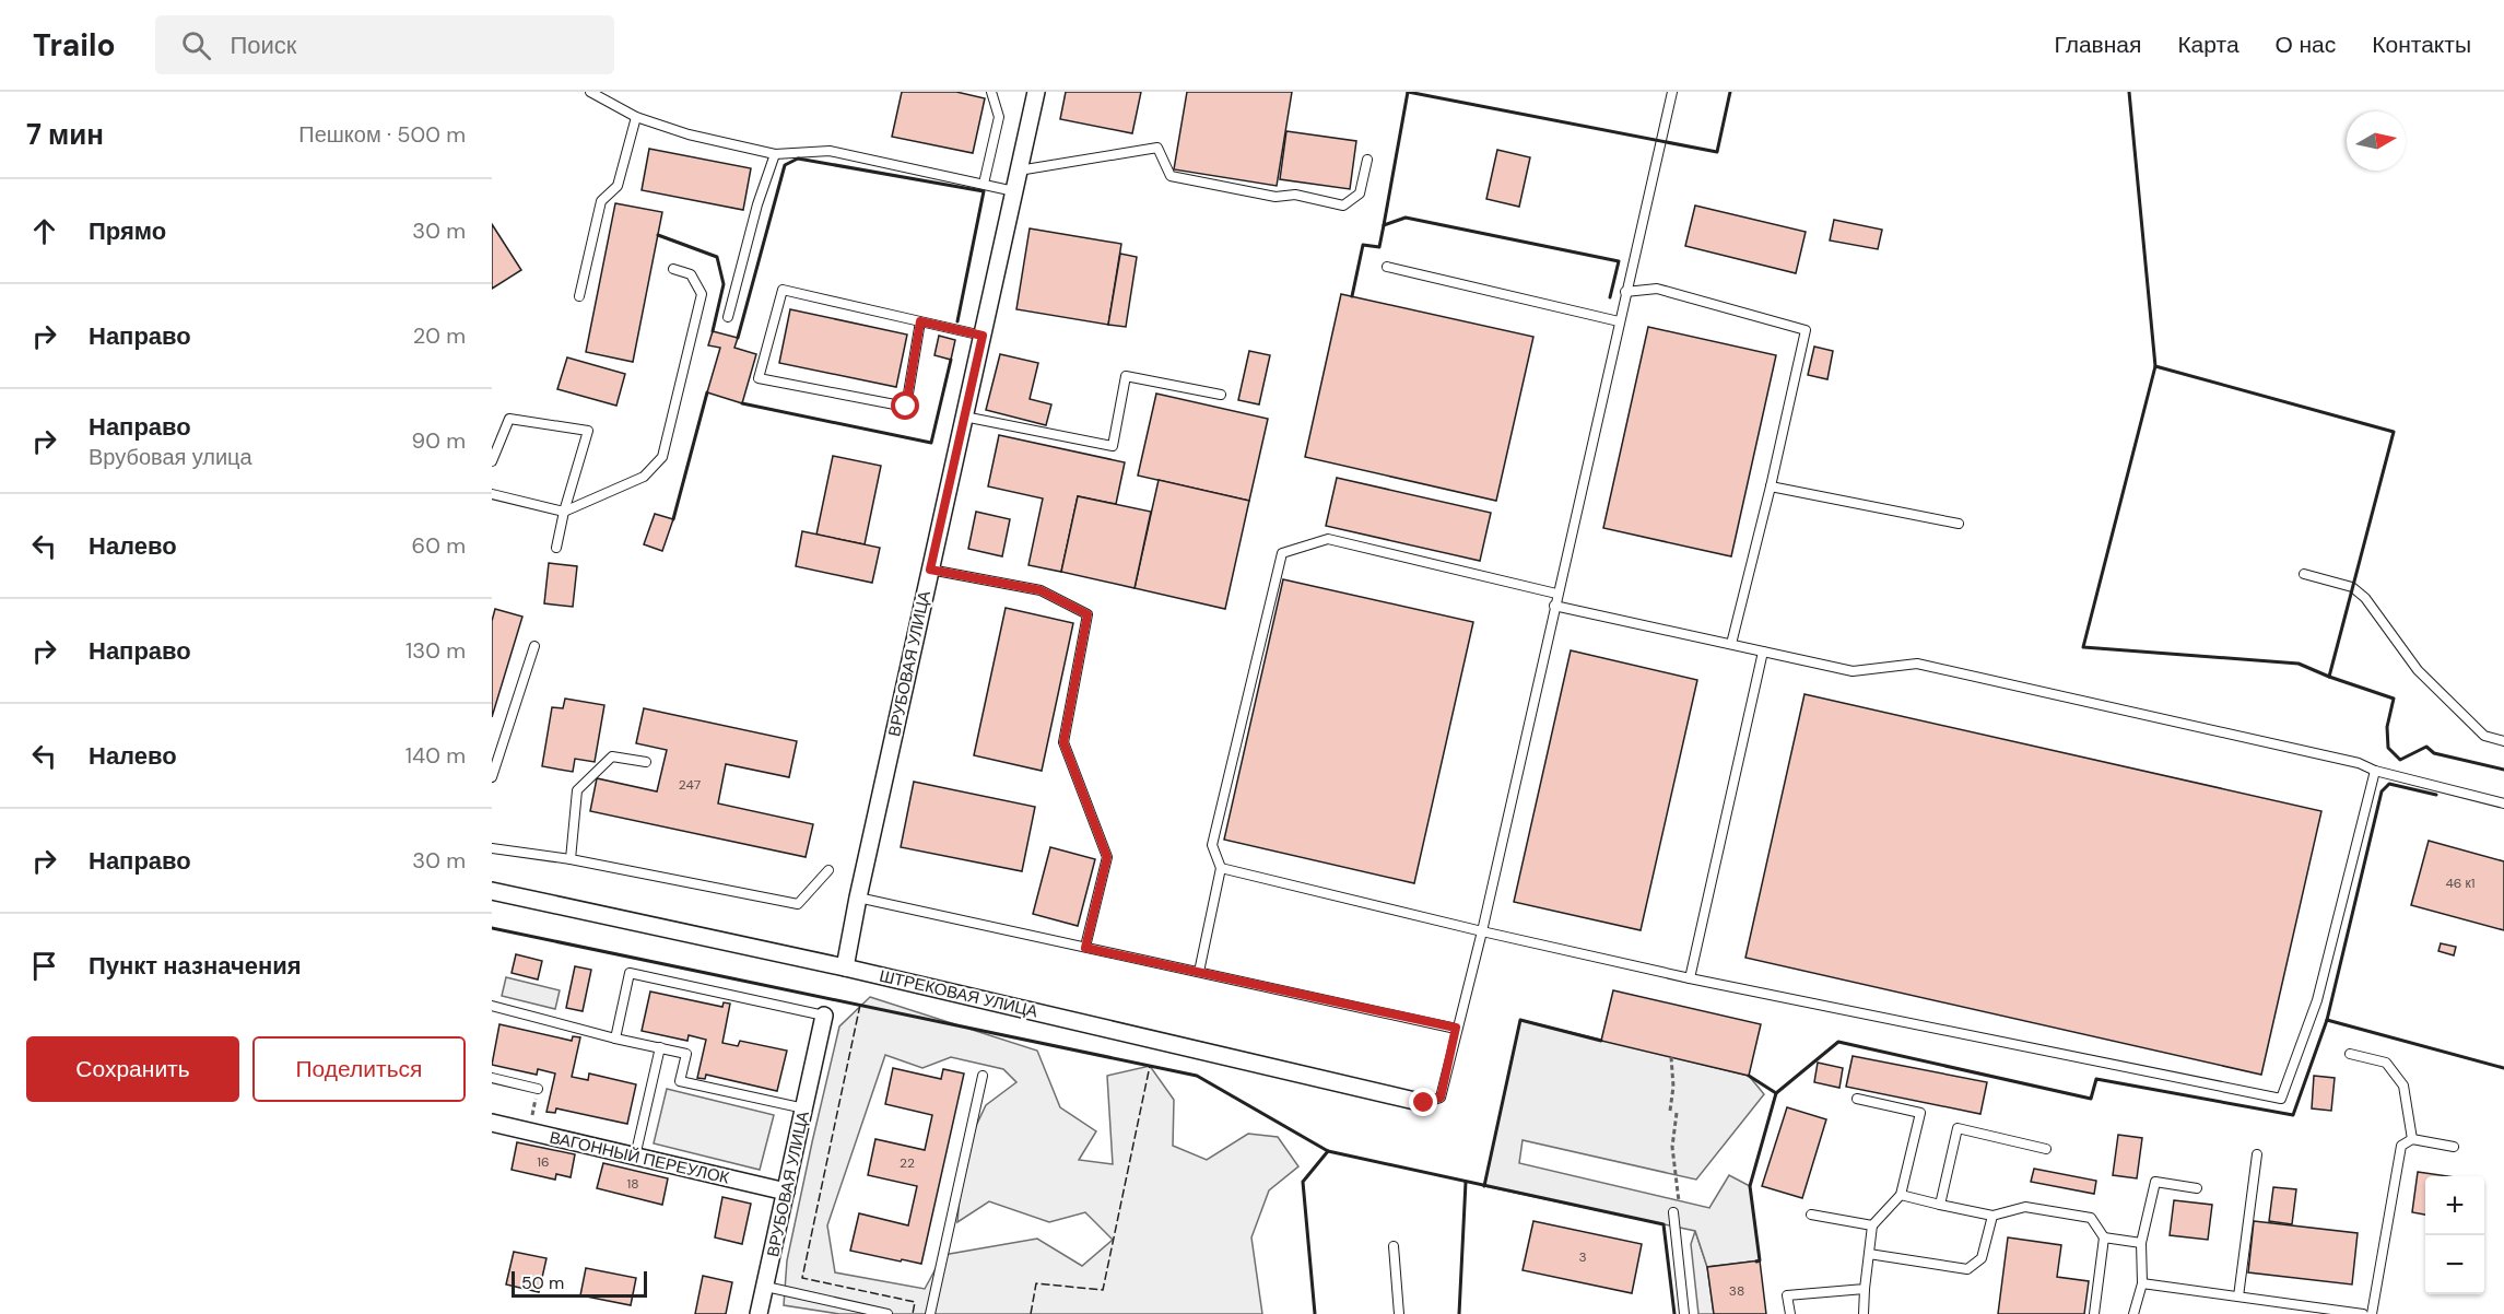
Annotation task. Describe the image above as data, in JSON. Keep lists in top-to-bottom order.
{
  "streets": {
    "street": ["ВРУБОВАЯ УЛИЦА", "ШТРЕКОВАЯ УЛИЦА", "ВАГОННЫЙ ПЕРЕУЛОК"]
  },
  "crossings": [
    ["ВРУБОВАЯ УЛИЦА", "ШТРЕКОВАЯ УЛИЦА"],
    ["ВРУБОВАЯ УЛИЦА", "ВАГОННЫЙ ПЕРЕУЛОК"]
  ],
  "house_numbers": [
    "247",
    "46 к1",
    "16",
    "22",
    "18",
    "3",
    "38"
  ],
  "scale_bar": "50 m",
  "north": "right",
  "page": {
    "header": "Trailo",
    "search": "Поиск",
    "nav": [
      "Главная",
      "Карта",
      "О нас",
      "Контакты"
    ],
    "heading": ["7 мин", "Пешком · 500 m"],
    "list": [
      ["Прямо", "30 m"],
      ["Направо", "20 m"],
      ["Направо", "Врубовая улица", "90 m"],
      ["Налево", "60 m"],
      ["Направо", "130 m"],
      ["Налево", "140 m"],
      ["Направо", "30 m"],
      "Пункт назначения"
    ],
    "buttons": ["Сохранить", "Поделиться"],
    "map_buttons": ["+", "−"],
    "scale": "50 m"
  }
}
